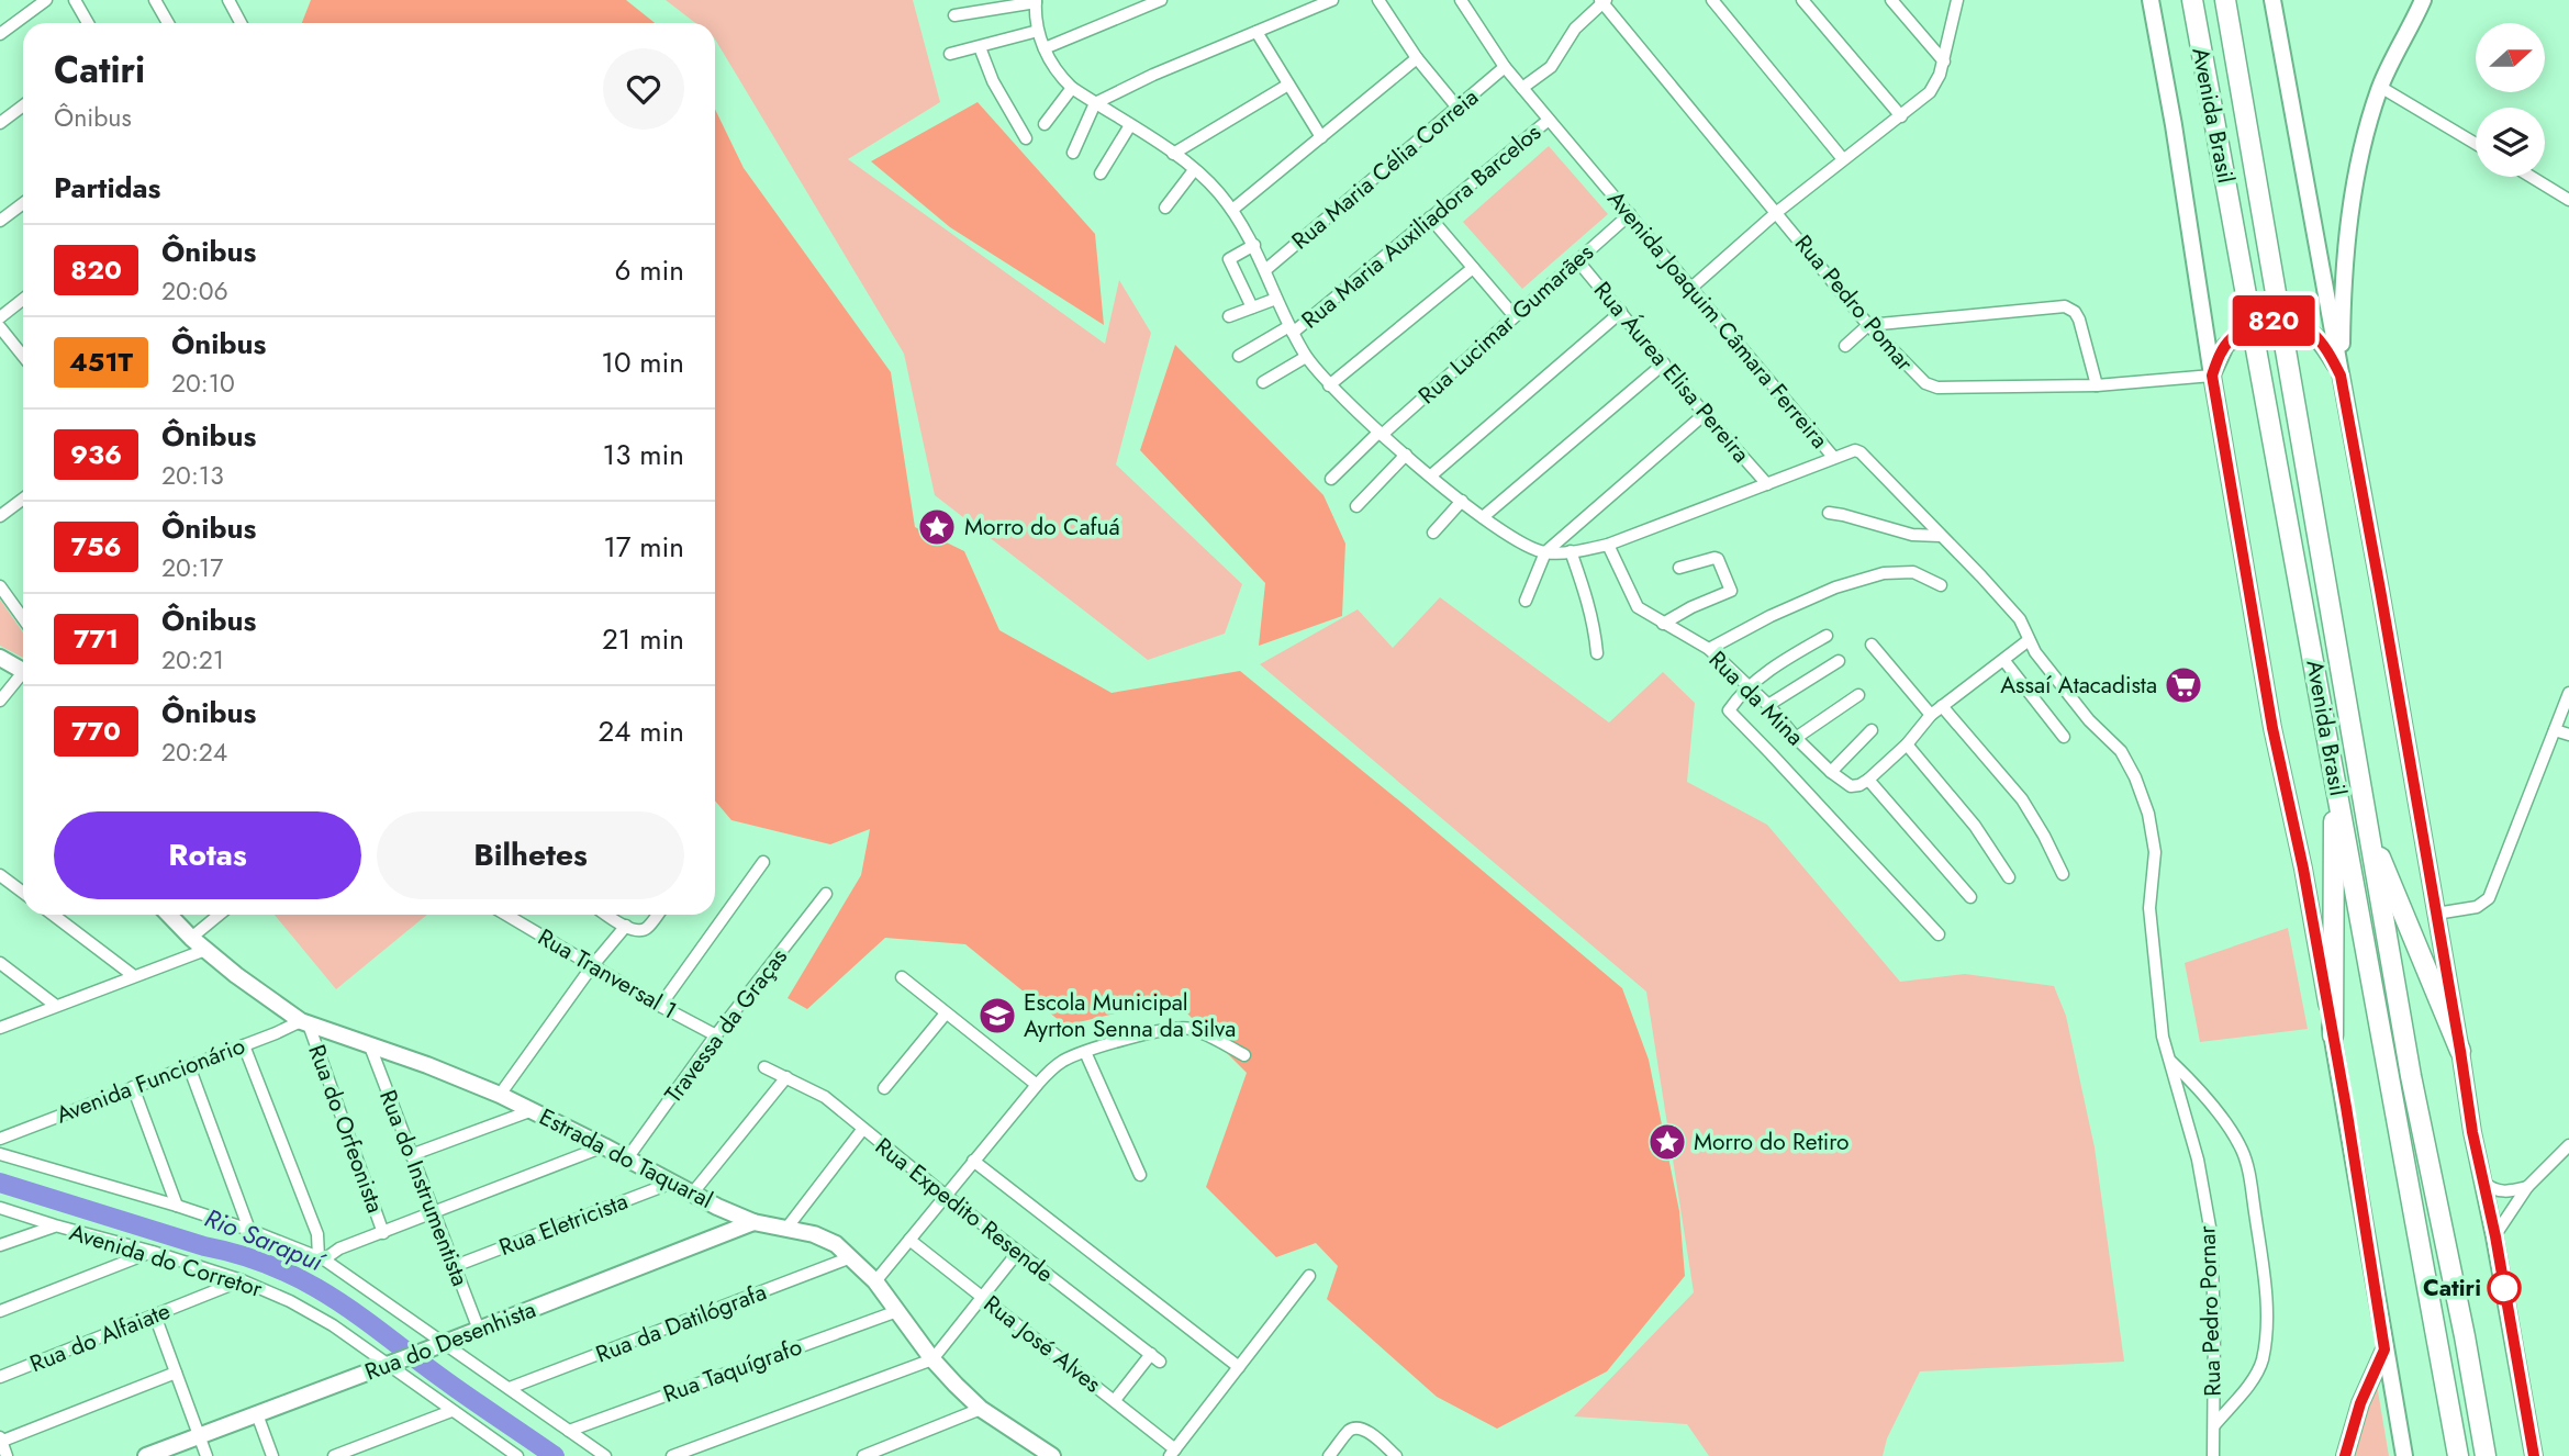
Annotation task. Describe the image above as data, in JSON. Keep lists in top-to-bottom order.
{
  "streets": {
    "highway": ["Avenida Brasil"],
    "main road": ["Estrada do Taquaral", "Rua do Desenhista"],
    "street": [
      "Rua Maria Célia Correia",
      "Rua Maria Auxiliadora Barcelos",
      "Rua Pedro Pomar",
      "Avenida Joaquim Câmara Ferreira",
      "Rua Lucimar Gumarães",
      "Rua Áurea Elisa Pereira",
      "Rua da Mina",
      "Rua Tranversal 1",
      "Travessa da Graças",
      "Avenida Funcionário",
      "Rua do Orfeonista",
      "Rua do Instrumentista",
      "Rua Expedito Resende",
      "Rua Eletricista",
      "Avenida do Corretor",
      "Rua Pedro Pornar",
      "Rua da Datilógrafa",
      "Rua do Alfaiate",
      "Rua José Alves",
      "Rua Taquígrafo"
    ]
  },
  "crossings": [
    ["Avenida Brasil", "Rua Pedro Pomar"],
    ["Rua Maria Célia Correia", "Avenida Joaquim Câmara Ferreira"],
    ["Rua Maria Auxiliadora Barcelos", "Avenida Joaquim Câmara Ferreira"],
    ["Avenida Joaquim Câmara Ferreira", "Rua Lucimar Gumarães"],
    ["Avenida Joaquim Câmara Ferreira", "Rua Pedro Pornar"],
    ["Rua Lucimar Gumarães", "Rua Áurea Elisa Pereira"],
    ["Rua Tranversal 1", "Travessa da Graças"],
    ["Travessa da Graças", "Estrada do Taquaral"],
    ["Avenida Funcionário", "Rua do Orfeonista"],
    ["Avenida Funcionário", "Estrada do Taquaral"],
    ["Rua do Orfeonista", "Estrada do Taquaral"],
    ["Estrada do Taquaral", "Rua do Instrumentista"],
    ["Estrada do Taquaral", "Rua Eletricista"],
    ["Estrada do Taquaral", "Rua da Datilógrafa"],
    ["Estrada do Taquaral", "Rua do Desenhista"],
    ["Estrada do Taquaral", "Rua Taquígrafo"],
    ["Rua do Instrumentista", "Rua Eletricista"],
    ["Rua do Instrumentista", "Rua do Desenhista"],
    ["Rua Expedito Resende", "Rua José Alves"],
    ["Avenida do Corretor", "Rua do Alfaiate"],
    ["Avenida do Corretor", "Rua do Desenhista"]
  ],
  "water": ["Rio Sarapuí"],
  "places": {
    "place": ["Morro do Cafuá", "Morro do Retiro"],
    "supermarket": ["Assaí Atacadista"],
    "school or university": ["Escola Municipal Ayrton Senna da Silva"],
    "other": ["Catiri"]
  },
  "lines": ["bus line 820"],
  "north": "right",
  "page": {
    "on_map": "820",
    "heading": [
      ["Catiri", "Ônibus"],
      "Partidas"
    ],
    "list": [
      {
        "mark": "820",
        "name": "Ônibus",
        "note": "20:06",
        "value": "6 min"
      },
      {
        "mark": "451T",
        "name": "Ônibus",
        "note": "20:10",
        "value": "10 min"
      },
      {
        "mark": "936",
        "name": "Ônibus",
        "note": "20:13",
        "value": "13 min"
      },
      {
        "mark": "756",
        "name": "Ônibus",
        "note": "20:17",
        "value": "17 min"
      },
      {
        "mark": "771",
        "name": "Ônibus",
        "note": "20:21",
        "value": "21 min"
      },
      {
        "mark": "770",
        "name": "Ônibus",
        "note": "20:24",
        "value": "24 min"
      }
    ],
    "buttons": ["Rotas", "Bilhetes"]
  }
}
